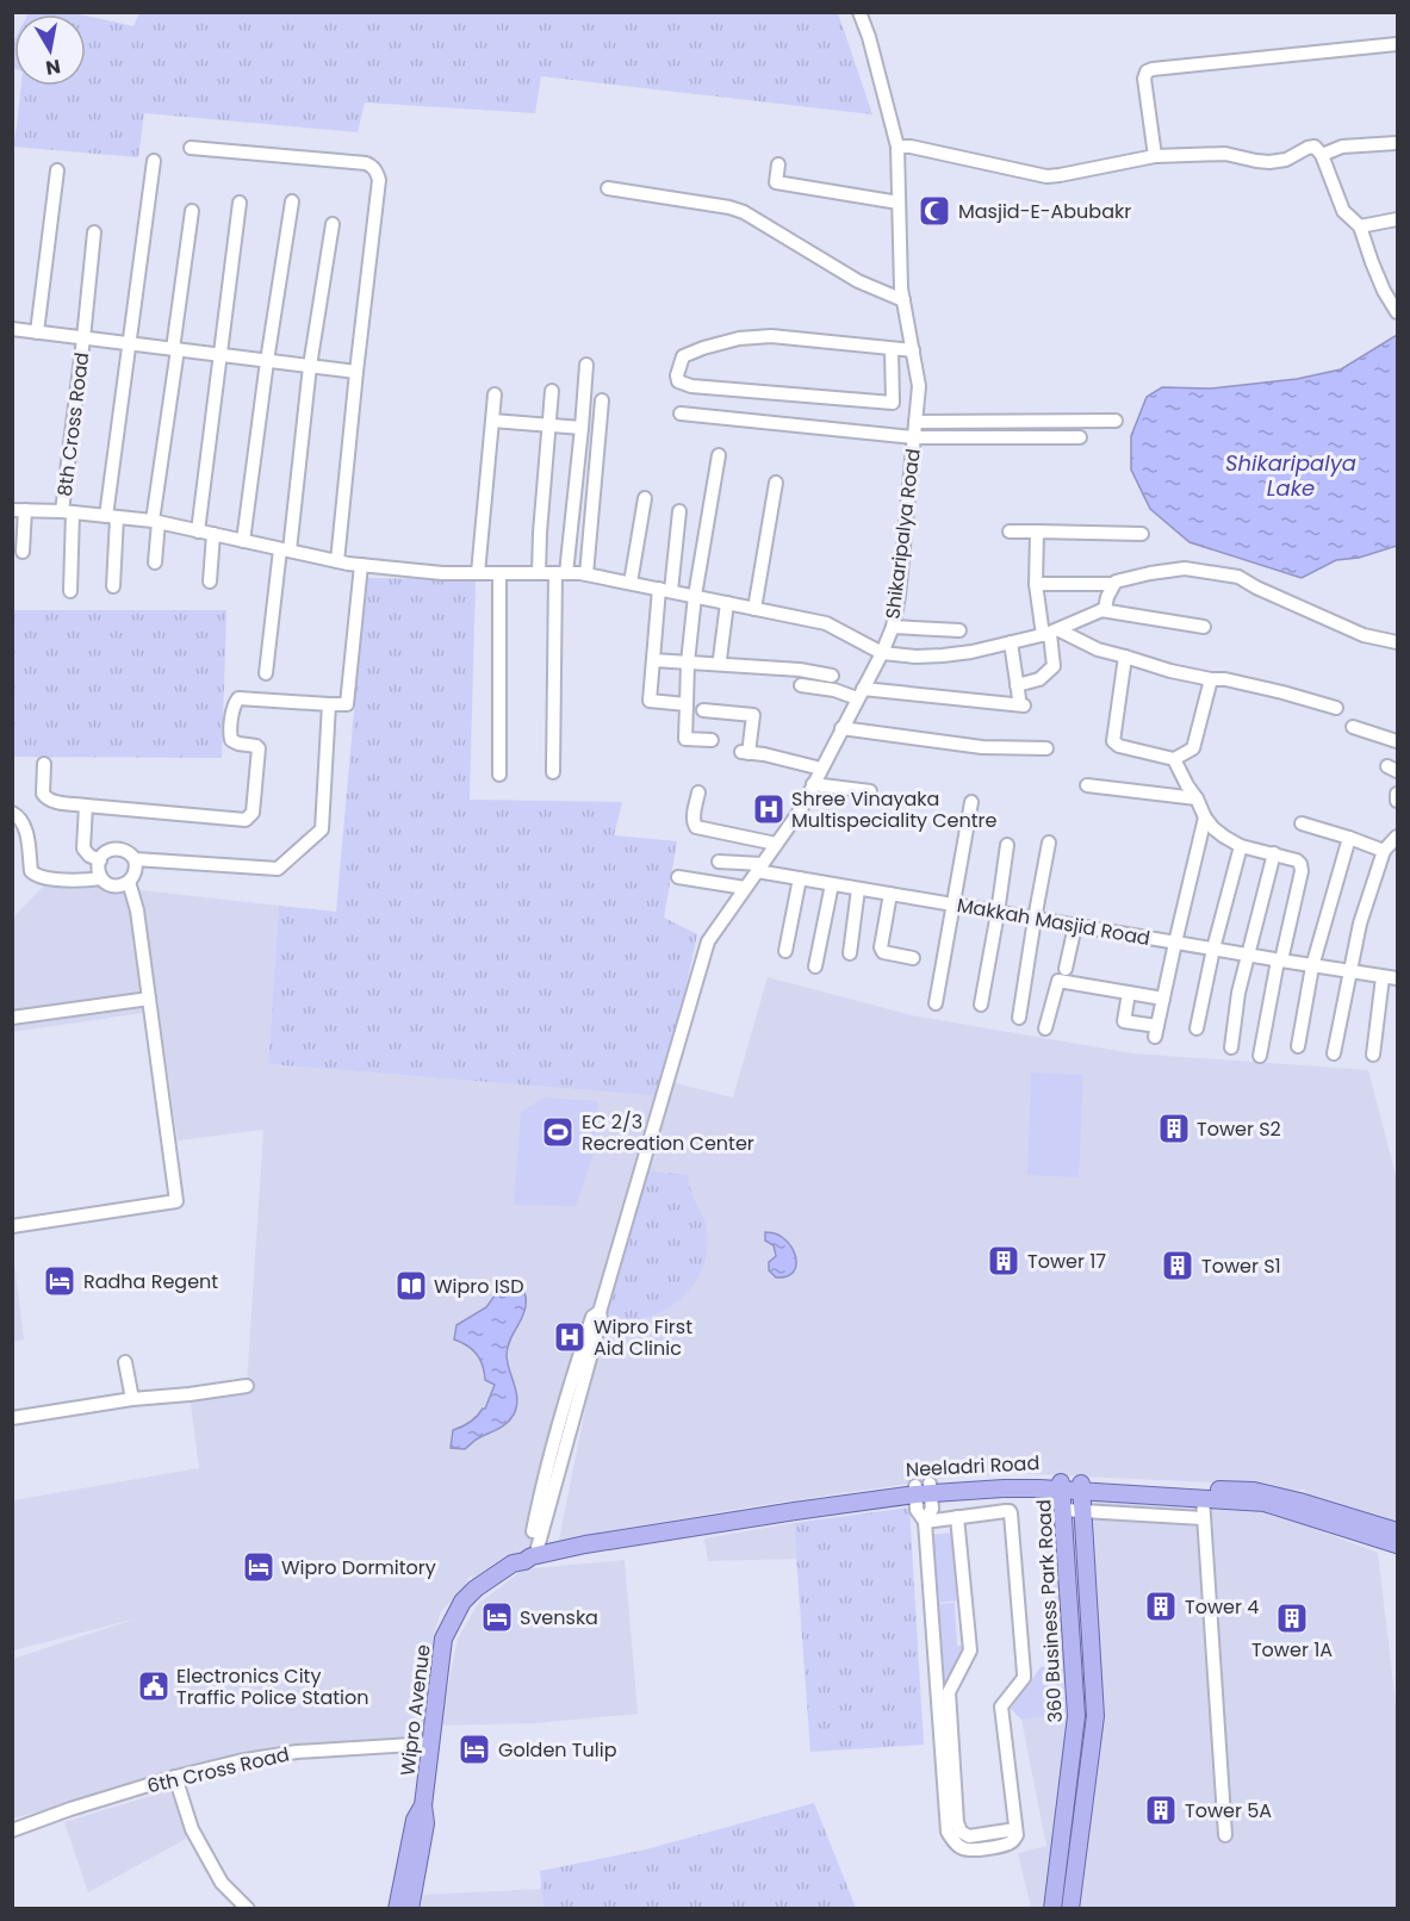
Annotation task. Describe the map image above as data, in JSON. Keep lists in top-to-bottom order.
{
  "streets": {
    "main road": ["Neeladri Road", "360 Business Park Road", "Wipro Avenue"],
    "street": [
      "8th Cross Road",
      "Shikaripalya Road",
      "Makkah Masjid Road",
      "6th Cross Road"
    ]
  },
  "crossings": [
    ["Shikaripalya Road", "Makkah Masjid Road"],
    ["Shikaripalya Road", "Neeladri Road"],
    ["Shikaripalya Road", "Wipro Avenue"],
    ["Neeladri Road", "360 Business Park Road"],
    ["Neeladri Road", "Wipro Avenue"],
    ["Wipro Avenue", "6th Cross Road"]
  ],
  "water": ["Shikaripalya Lake"],
  "places": {
    "mosque": ["Masjid-E-Abubakr"],
    "hospital": ["Shree Vinayaka Multispeciality Centre", "Wipro First Aid Clinic"],
    "building": [
      "Tower S2",
      "Tower 17",
      "Tower S1",
      "Tower 4",
      "Tower 1A",
      "Tower 5A"
    ],
    "sports": ["EC 2/3 Recreation Center"],
    "hotel": [
      "Radha Regent",
      "Wipro Dormitory",
      "Svenska",
      "Golden Tulip"
    ],
    "library": ["Wipro ISD"],
    "public building": ["Electronics City Traffic Police Station"]
  },
  "north": "bottom"
}
